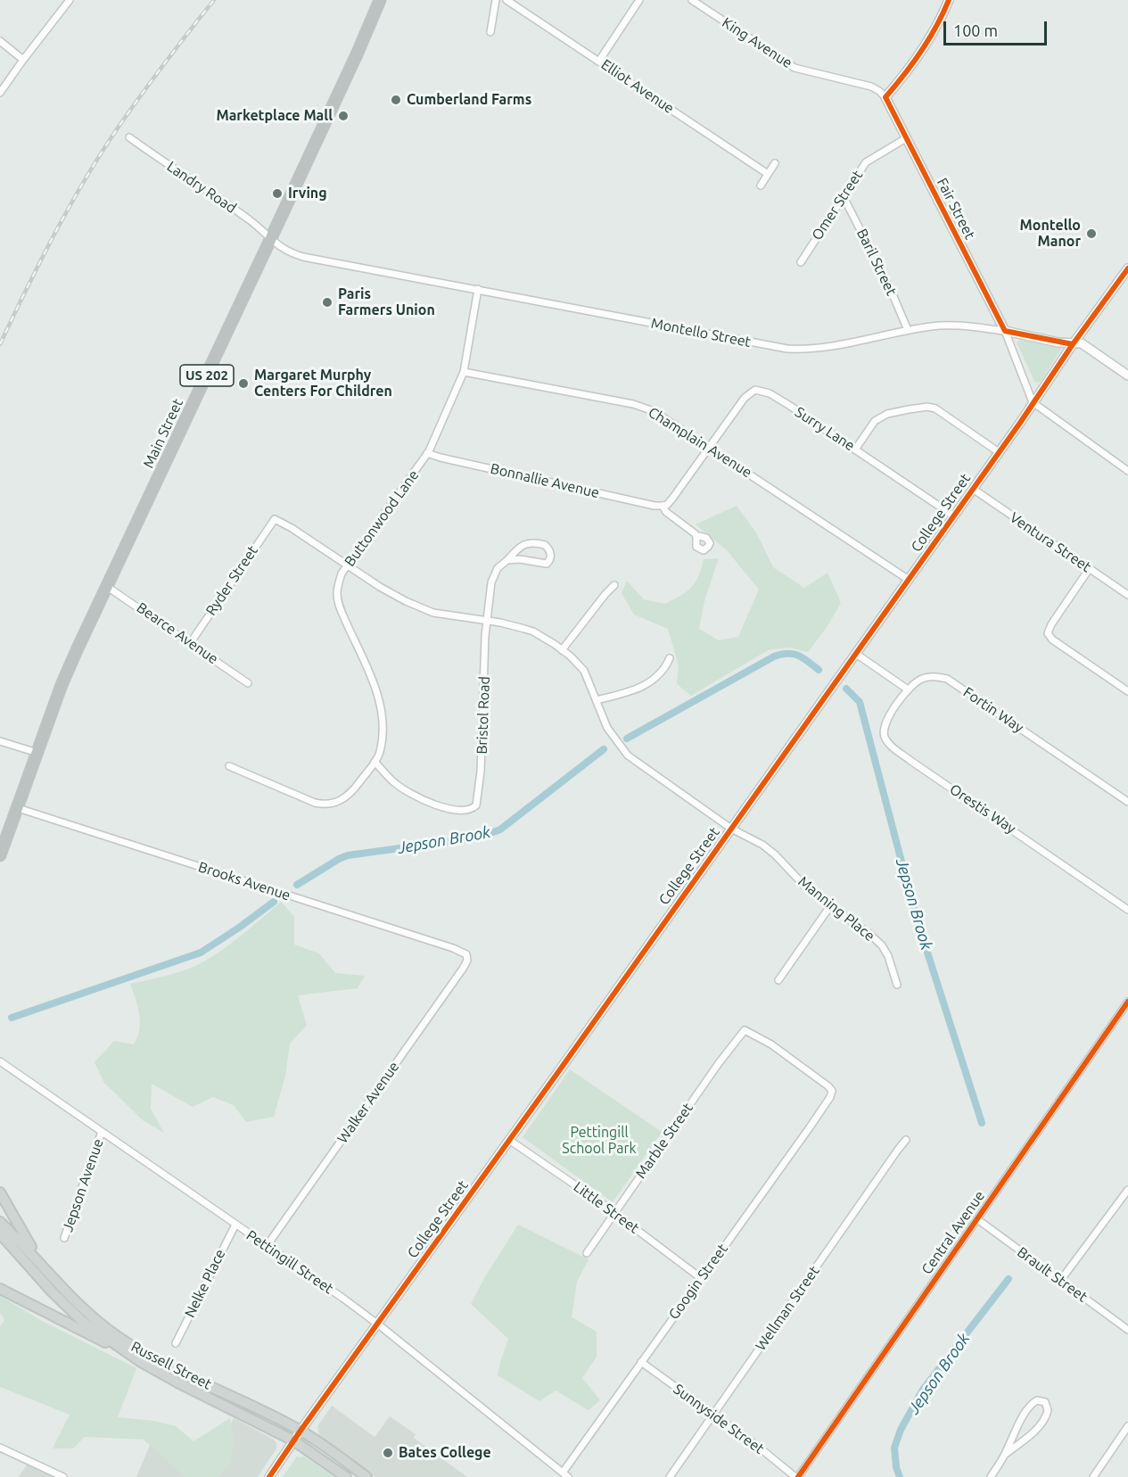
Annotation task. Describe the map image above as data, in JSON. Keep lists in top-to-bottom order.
{
  "streets": {
    "highway": ["US 202", "Main Street"],
    "main road": ["Russell Street"],
    "street": [
      "King Avenue",
      "Elliot Avenue",
      "Landry Road",
      "Omer Street",
      "Fair Street",
      "Baril Street",
      "Montello Street",
      "Surry Lane",
      "Champlain Avenue",
      "Bonnallie Avenue",
      "College Street",
      "Buttonwood Lane",
      "Ventura Street",
      "Ryder Street",
      "Bearce Avenue",
      "Fortin Way",
      "Bristol Road",
      "Orestis Way",
      "Brooks Avenue",
      "Manning Place",
      "Walker Avenue",
      "Marble Street",
      "Jepson Avenue",
      "Little Street",
      "Central Avenue",
      "Pettingill Street",
      "Brault Street",
      "Googin Street",
      "Nelke Place",
      "Wellman Street",
      "Sunnyside Street"
    ]
  },
  "crossings": [
    ["King Avenue", "Fair Street"],
    ["Landry Road", "Montello Street"],
    ["Landry Road", "Main Street"],
    ["Omer Street", "Fair Street"],
    ["Omer Street", "Baril Street"],
    ["Fair Street", "Montello Street"],
    ["Fair Street", "College Street"],
    ["Baril Street", "Montello Street"],
    ["Montello Street", "Main Street"],
    ["Montello Street", "College Street"],
    ["Montello Street", "Buttonwood Lane"],
    ["Surry Lane", "Champlain Avenue"],
    ["Surry Lane", "College Street"],
    ["Main Street", "Bearce Avenue"],
    ["Main Street", "Brooks Avenue"],
    ["Champlain Avenue", "College Street"],
    ["Champlain Avenue", "Buttonwood Lane"],
    ["Bonnallie Avenue", "Buttonwood Lane"],
    ["College Street", "Ventura Street"],
    ["College Street", "Manning Place"],
    ["College Street", "Little Street"],
    ["College Street", "Pettingill Street"],
    ["College Street", "Russell Street"],
    ["Buttonwood Lane", "Bristol Road"],
    ["Buttonwood Lane", "Manning Place"],
    ["Ryder Street", "Bearce Avenue"],
    ["Ryder Street", "Manning Place"],
    ["Fortin Way", "Orestis Way"],
    ["Bristol Road", "Manning Place"],
    ["Brooks Avenue", "Walker Avenue"],
    ["Walker Avenue", "Pettingill Street"],
    ["Marble Street", "Little Street"],
    ["Marble Street", "Googin Street"],
    ["Jepson Avenue", "Pettingill Street"],
    ["Little Street", "Googin Street"],
    ["Central Avenue", "Brault Street"],
    ["Central Avenue", "Sunnyside Street"],
    ["Pettingill Street", "Googin Street"],
    ["Pettingill Street", "Nelke Place"],
    ["Googin Street", "Sunnyside Street"],
    ["Wellman Street", "Sunnyside Street"]
  ],
  "water": ["Jepson Brook"],
  "parks": ["Pettingill School Park"],
  "places": [
    "Cumberland Farms",
    "Marketplace Mall",
    "Irving",
    "Montello Manor",
    "Paris Farmers Union",
    "Margaret Murphy Centers For Children",
    "Bates College"
  ],
  "scale_bar": "100 m"
}
